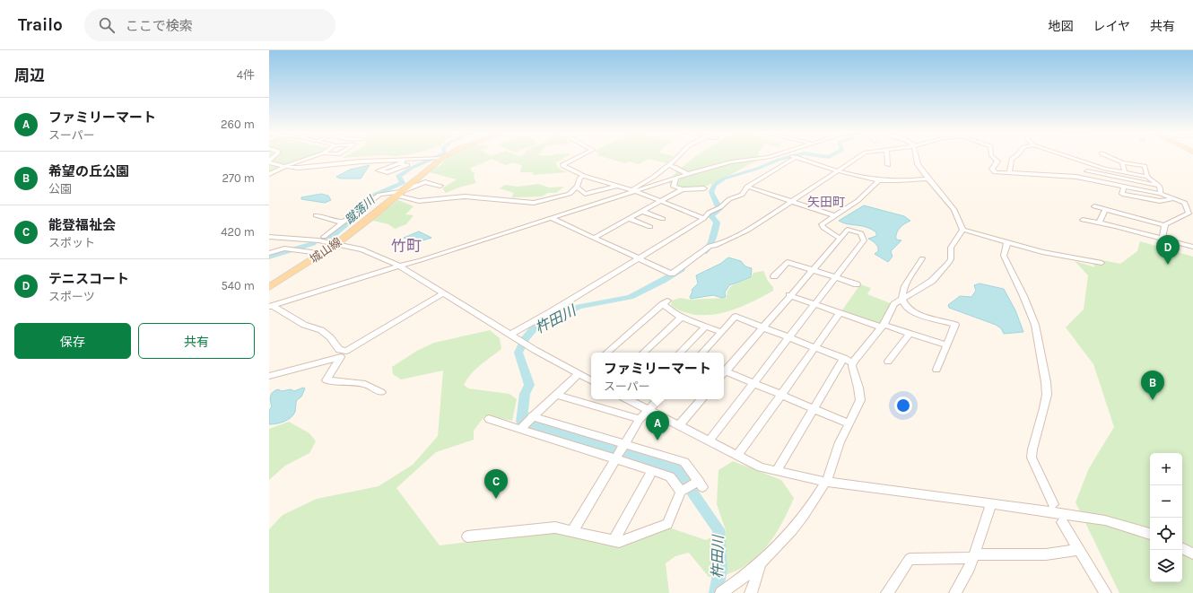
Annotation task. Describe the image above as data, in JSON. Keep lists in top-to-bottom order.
{
  "streets": {
    "main road": ["城山線"]
  },
  "districts": ["矢田町", "竹町"],
  "water": ["蹴落川", "杵田川"],
  "page": {
    "header": "Trailo",
    "search": "ここで検索",
    "nav": ["地図", "レイヤ", "共有"],
    "heading": ["周辺", "4件"],
    "list": [
      {
        "mark": "A",
        "name": "ファミリーマート",
        "note": "スーパー",
        "value": "260 m"
      },
      {
        "mark": "B",
        "name": "希望の丘公園",
        "note": "公園",
        "value": "270 m"
      },
      {
        "mark": "C",
        "name": "能登福祉会",
        "note": "スポット",
        "value": "420 m"
      },
      {
        "mark": "D",
        "name": "テニスコート",
        "note": "スポーツ",
        "value": "540 m"
      }
    ],
    "pins": [
      "D",
      "B",
      "A",
      "C"
    ],
    "buttons": ["保存", "共有"],
    "popup": ["ファミリーマート", "スーパー"],
    "map_buttons": ["+", "−"]
  }
}
